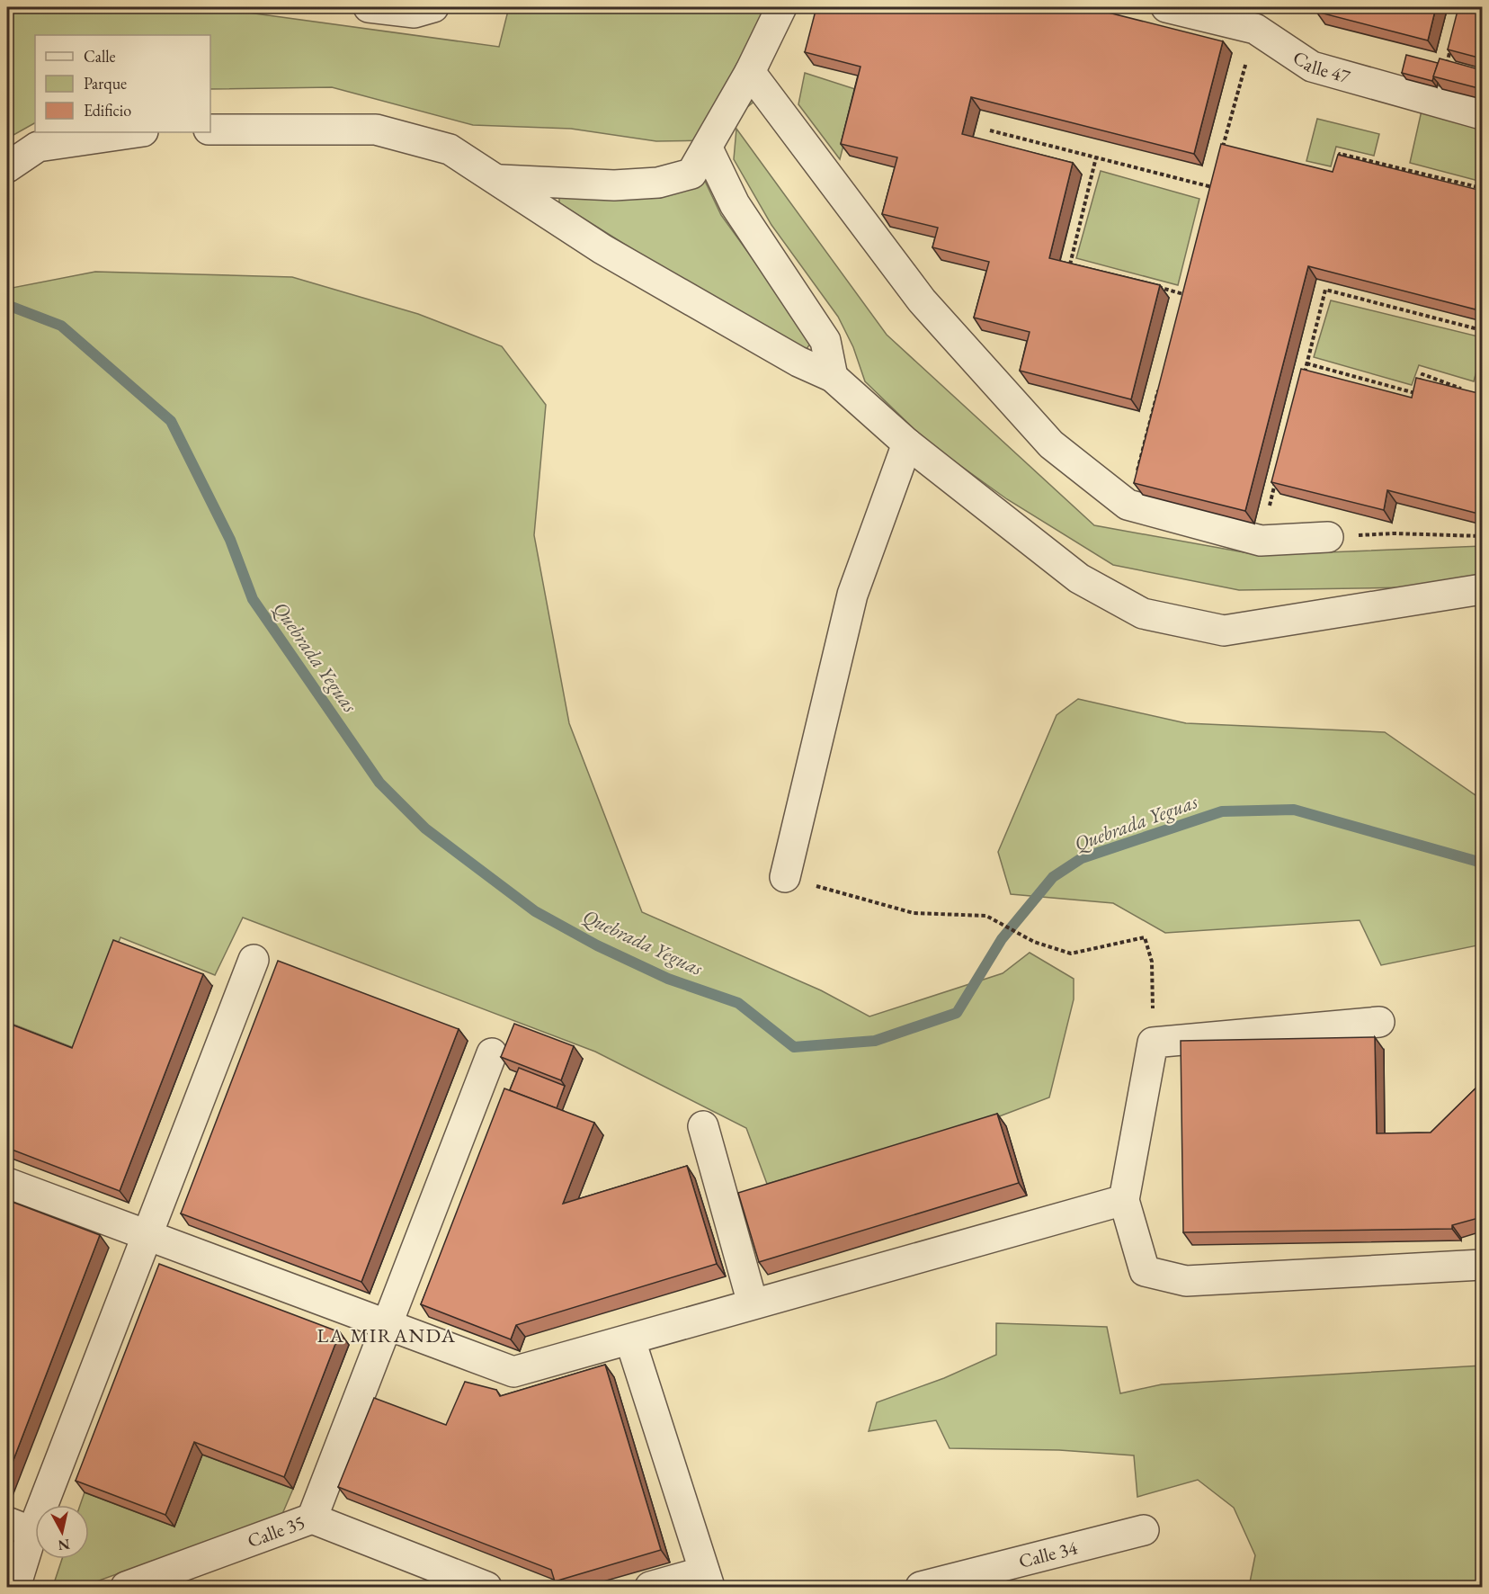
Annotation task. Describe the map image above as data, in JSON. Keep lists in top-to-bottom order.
{
  "streets": {
    "street": ["Calle 47", "Calle 35", "Calle 34"]
  },
  "districts": ["LA MIRANDA"],
  "water": ["Quebrada Yeguas"],
  "legend": ["Calle", "Parque", "Edificio"],
  "north": "bottom"
}
